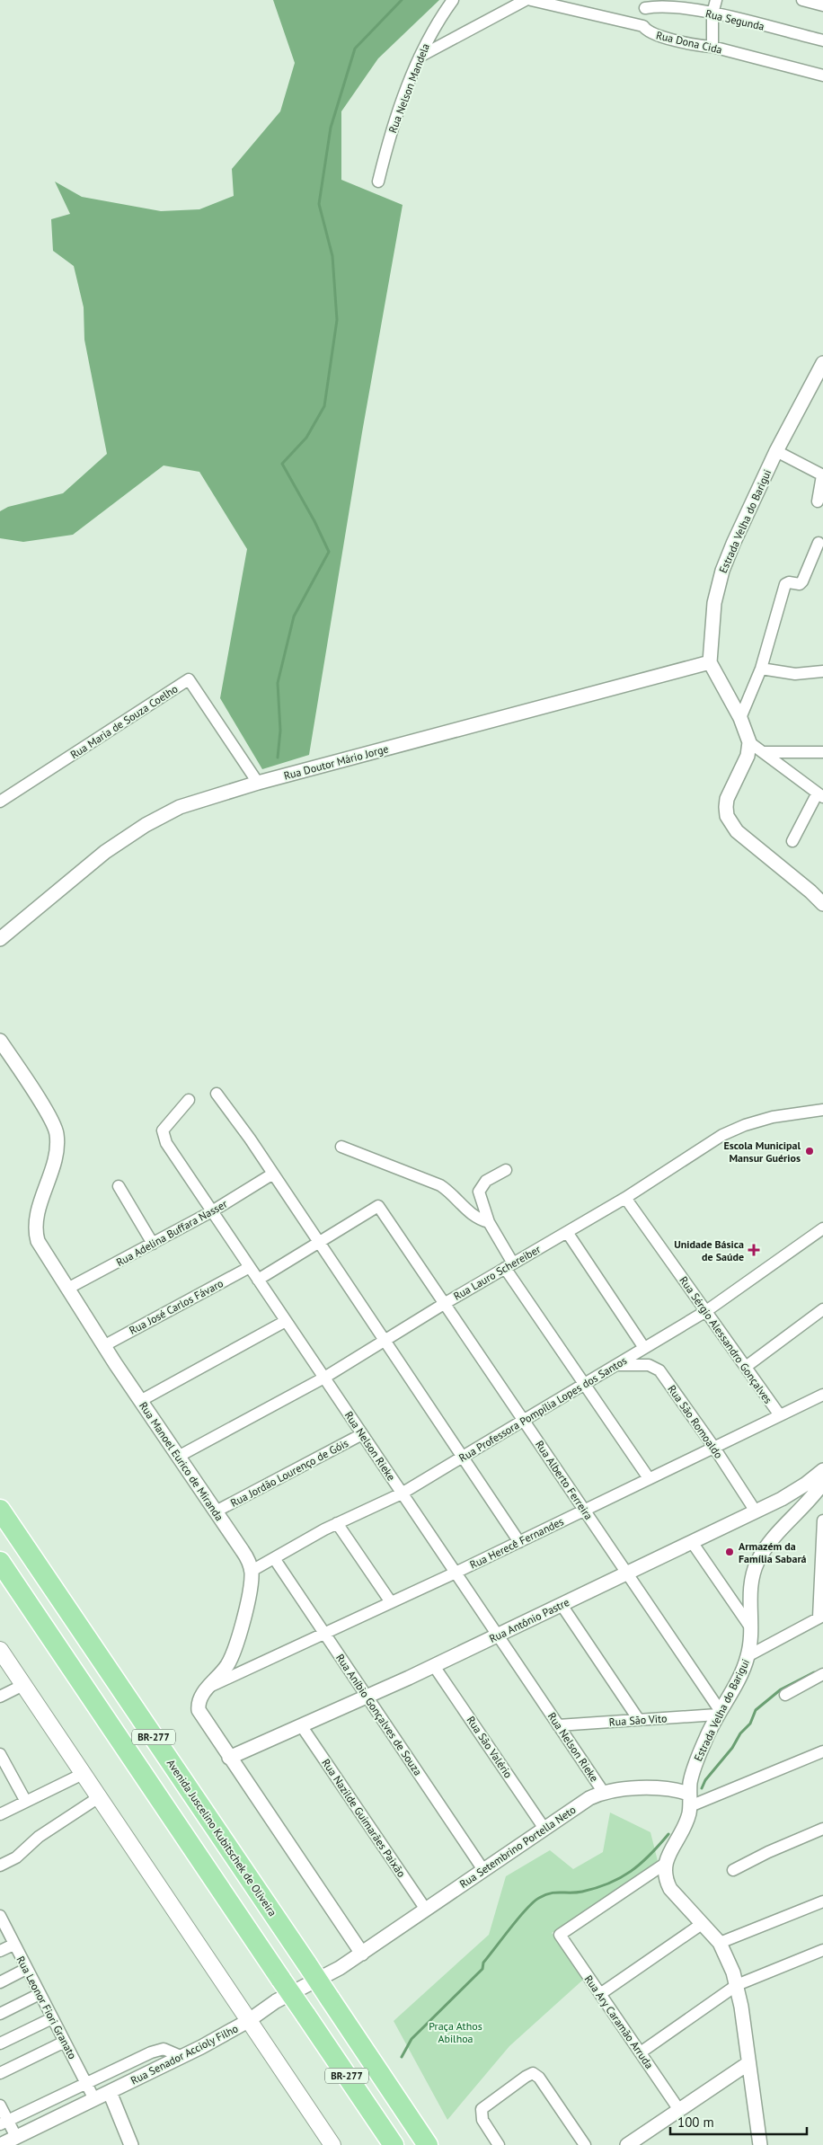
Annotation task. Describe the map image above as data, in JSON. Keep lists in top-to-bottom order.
{
  "streets": {
    "highway": ["BR-277", "Avenida Juscelino Kubitschek de Oliveira"],
    "street": [
      "Rua Segunda",
      "Rua Dona Cida",
      "Rua Nelson Mandela",
      "Estrada Velha do Barigui",
      "Rua Maria de Souza Coelho",
      "Rua Doutor Mário Jorge",
      "Rua Adelina Buffara Nasser",
      "Rua Lauro Schereiber",
      "Rua José Carlos Fávaro",
      "Rua Sérgio Alessandro Gonçalves",
      "Rua Professora Pompília Lopes dos Santos",
      "Rua São Romoaldo",
      "Rua Nelson Rieke",
      "Rua Manoel Eurico de Miranda",
      "Rua Jordão Lourenço de Góis",
      "Rua Alberto Ferreira",
      "Rua Herecê Fernandes",
      "Rua Antônio Pastre",
      "Rua Aníbio Gonçalves de Souza",
      "Rua São Vito",
      "Rua São Valério",
      "Rua Nazilde Guimarães Paixão",
      "Rua Setembrino Portella Neto",
      "Rua Leonor Fiori Granato",
      "Rua Ary Caramão Arruda",
      "Rua Senador Accioly Filho"
    ]
  },
  "crossings": [
    ["Estrada Velha do Barigui", "Rua Doutor Mário Jorge"],
    ["Estrada Velha do Barigui", "Rua Alberto Ferreira"],
    ["Estrada Velha do Barigui", "Rua São Vito"],
    ["Estrada Velha do Barigui", "Rua Setembrino Portella Neto"],
    ["Estrada Velha do Barigui", "Rua Ary Caramão Arruda"],
    ["Rua Maria de Souza Coelho", "Rua Doutor Mário Jorge"],
    ["Rua Adelina Buffara Nasser", "Rua Nelson Rieke"],
    ["Rua Adelina Buffara Nasser", "Rua Manoel Eurico de Miranda"],
    ["Rua Lauro Schereiber", "Rua Sérgio Alessandro Gonçalves"],
    ["Rua Lauro Schereiber", "Rua Nelson Rieke"],
    ["Rua Lauro Schereiber", "Rua Manoel Eurico de Miranda"],
    ["Rua Lauro Schereiber", "Rua Alberto Ferreira"],
    ["Rua José Carlos Fávaro", "Rua Nelson Rieke"],
    ["Rua José Carlos Fávaro", "Rua Manoel Eurico de Miranda"],
    ["Rua Sérgio Alessandro Gonçalves", "Rua Professora Pompília Lopes dos Santos"],
    ["Rua Sérgio Alessandro Gonçalves", "Rua Herecê Fernandes"],
    ["Rua Professora Pompília Lopes dos Santos", "Rua São Romoaldo"],
    ["Rua Professora Pompília Lopes dos Santos", "Rua Nelson Rieke"],
    ["Rua Professora Pompília Lopes dos Santos", "Rua Manoel Eurico de Miranda"],
    ["Rua Professora Pompília Lopes dos Santos", "Rua Alberto Ferreira"],
    ["Rua Professora Pompília Lopes dos Santos", "Rua Aníbio Gonçalves de Souza"],
    ["Rua São Romoaldo", "Rua Herecê Fernandes"],
    ["Rua São Romoaldo", "Rua Antônio Pastre"],
    ["Rua Nelson Rieke", "Rua Jordão Lourenço de Góis"],
    ["Rua Nelson Rieke", "Rua Herecê Fernandes"],
    ["Rua Nelson Rieke", "Rua Antônio Pastre"],
    ["Rua Nelson Rieke", "Rua São Vito"],
    ["Rua Nelson Rieke", "Rua Setembrino Portella Neto"],
    ["Rua Manoel Eurico de Miranda", "Rua Jordão Lourenço de Góis"],
    ["Rua Alberto Ferreira", "Rua Herecê Fernandes"],
    ["Rua Alberto Ferreira", "Rua Antônio Pastre"],
    ["Rua Alberto Ferreira", "Rua São Vito"],
    ["Rua Herecê Fernandes", "Rua Aníbio Gonçalves de Souza"],
    ["Rua Antônio Pastre", "Rua Aníbio Gonçalves de Souza"],
    ["Rua Antônio Pastre", "Rua São Valério"],
    ["Rua Antônio Pastre", "Rua Nazilde Guimarães Paixão"],
    ["Rua Aníbio Gonçalves de Souza", "Rua Setembrino Portella Neto"],
    ["Rua São Valério", "Rua Setembrino Portella Neto"],
    ["Rua Nazilde Guimarães Paixão", "Rua Setembrino Portella Neto"],
    ["Rua Setembrino Portella Neto", "Rua Senador Accioly Filho"],
    ["Rua Leonor Fiori Granato", "Rua Senador Accioly Filho"]
  ],
  "parks": ["Praça Athos Abilhoa"],
  "places": {
    "other": ["Escola Municipal Mansur Guérios", "Armazém da Família Sabará"],
    "health": ["Unidade Básica de Saúde"]
  },
  "scale_bar": "100 m"
}
